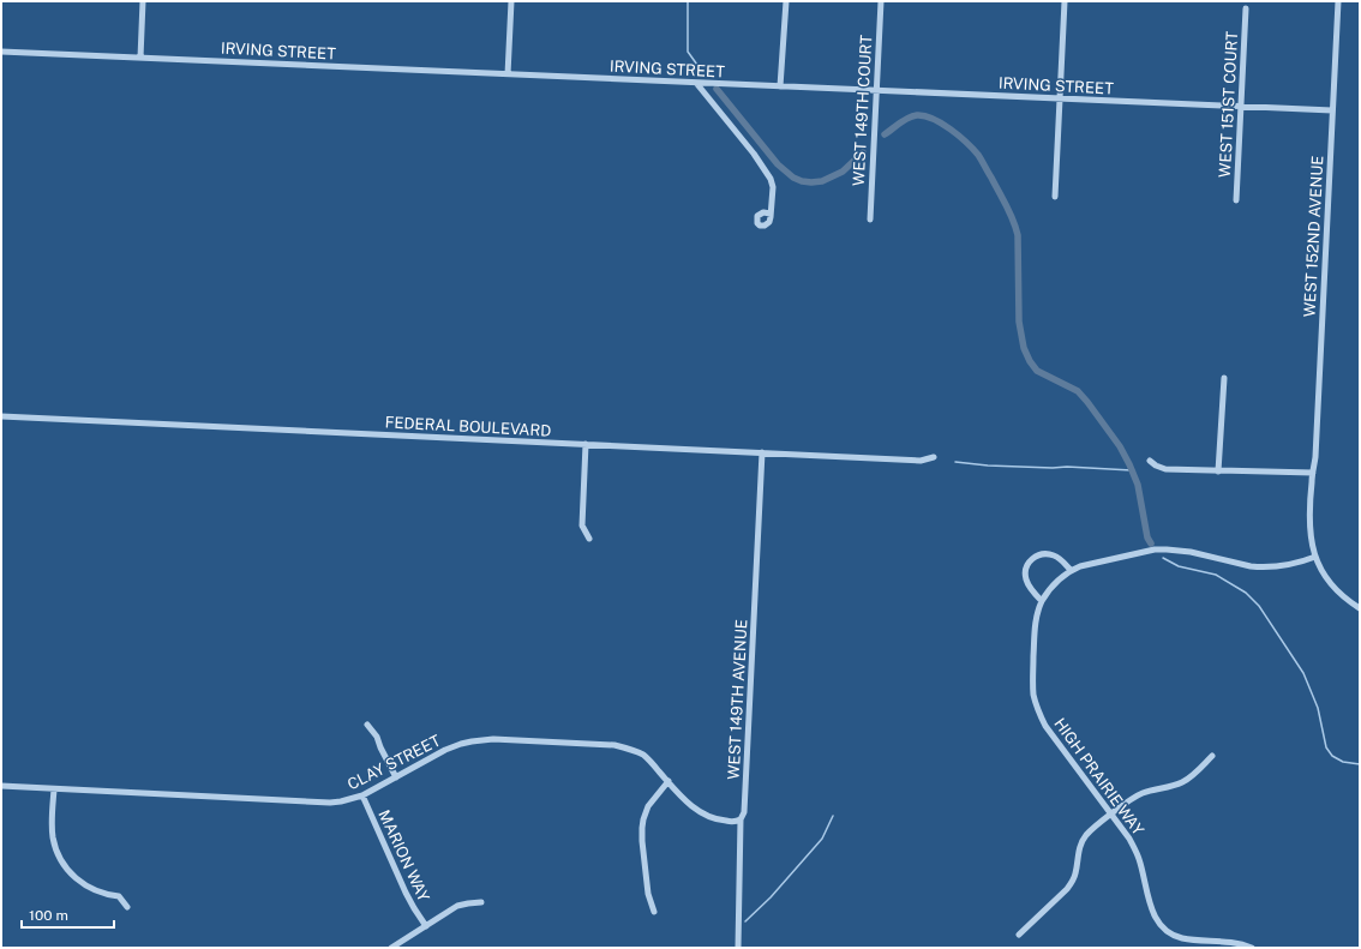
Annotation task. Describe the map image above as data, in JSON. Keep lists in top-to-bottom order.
{
  "streets": {
    "street": [
      "IRVING STREET",
      "WEST 151ST COURT",
      "WEST 149TH COURT",
      "WEST 152ND AVENUE",
      "FEDERAL BOULEVARD",
      "WEST 149TH AVENUE",
      "CLAY STREET",
      "HIGH PRAIRIE WAY",
      "MARION WAY"
    ]
  },
  "crossings": [
    ["IRVING STREET", "WEST 151ST COURT"],
    ["IRVING STREET", "WEST 149TH COURT"],
    ["IRVING STREET", "WEST 152ND AVENUE"],
    ["WEST 152ND AVENUE", "HIGH PRAIRIE WAY"],
    ["FEDERAL BOULEVARD", "WEST 149TH AVENUE"],
    ["WEST 149TH AVENUE", "CLAY STREET"],
    ["CLAY STREET", "MARION WAY"]
  ],
  "scale_bar": "100 m"
}
